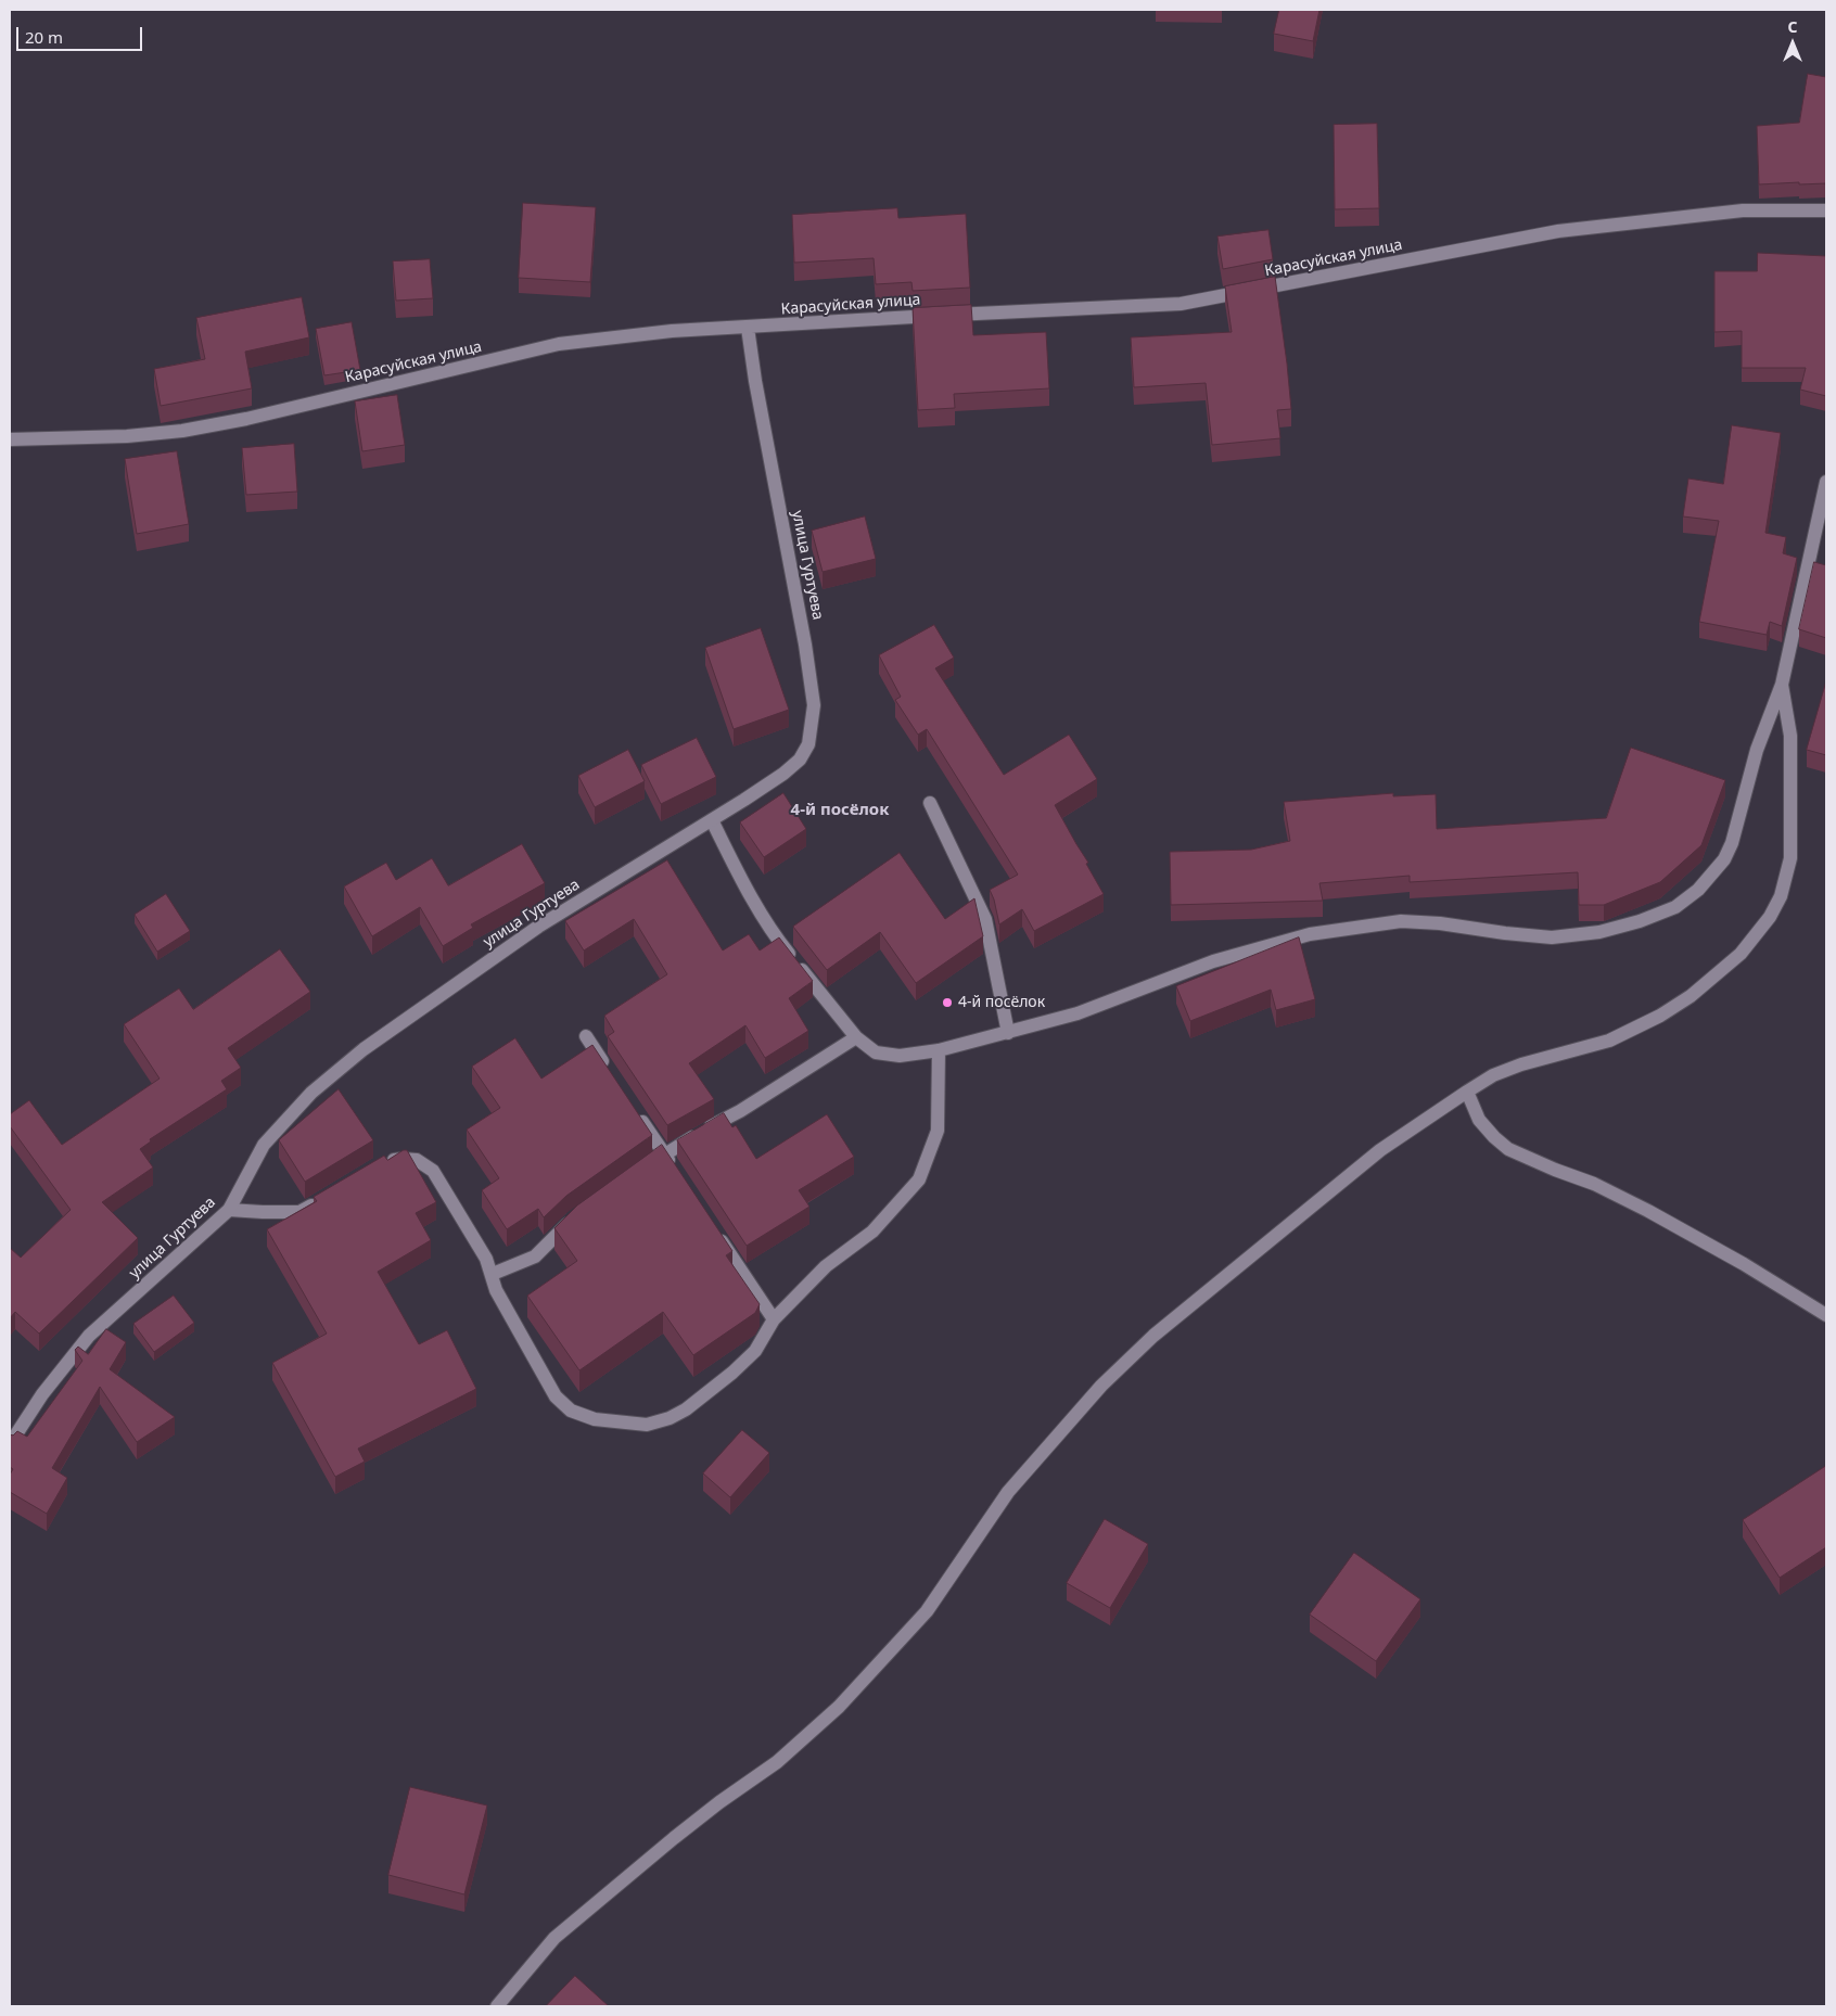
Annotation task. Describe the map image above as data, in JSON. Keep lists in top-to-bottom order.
{
  "streets": {
    "street": ["Карасуйская улица", "улица Гуртуева"]
  },
  "crossings": [
    ["Карасуйская улица", "улица Гуртуева"]
  ],
  "districts": ["4-й посёлок"],
  "places": ["4-й посёлок"],
  "scale_bar": "20 m",
  "north": "top"
}
